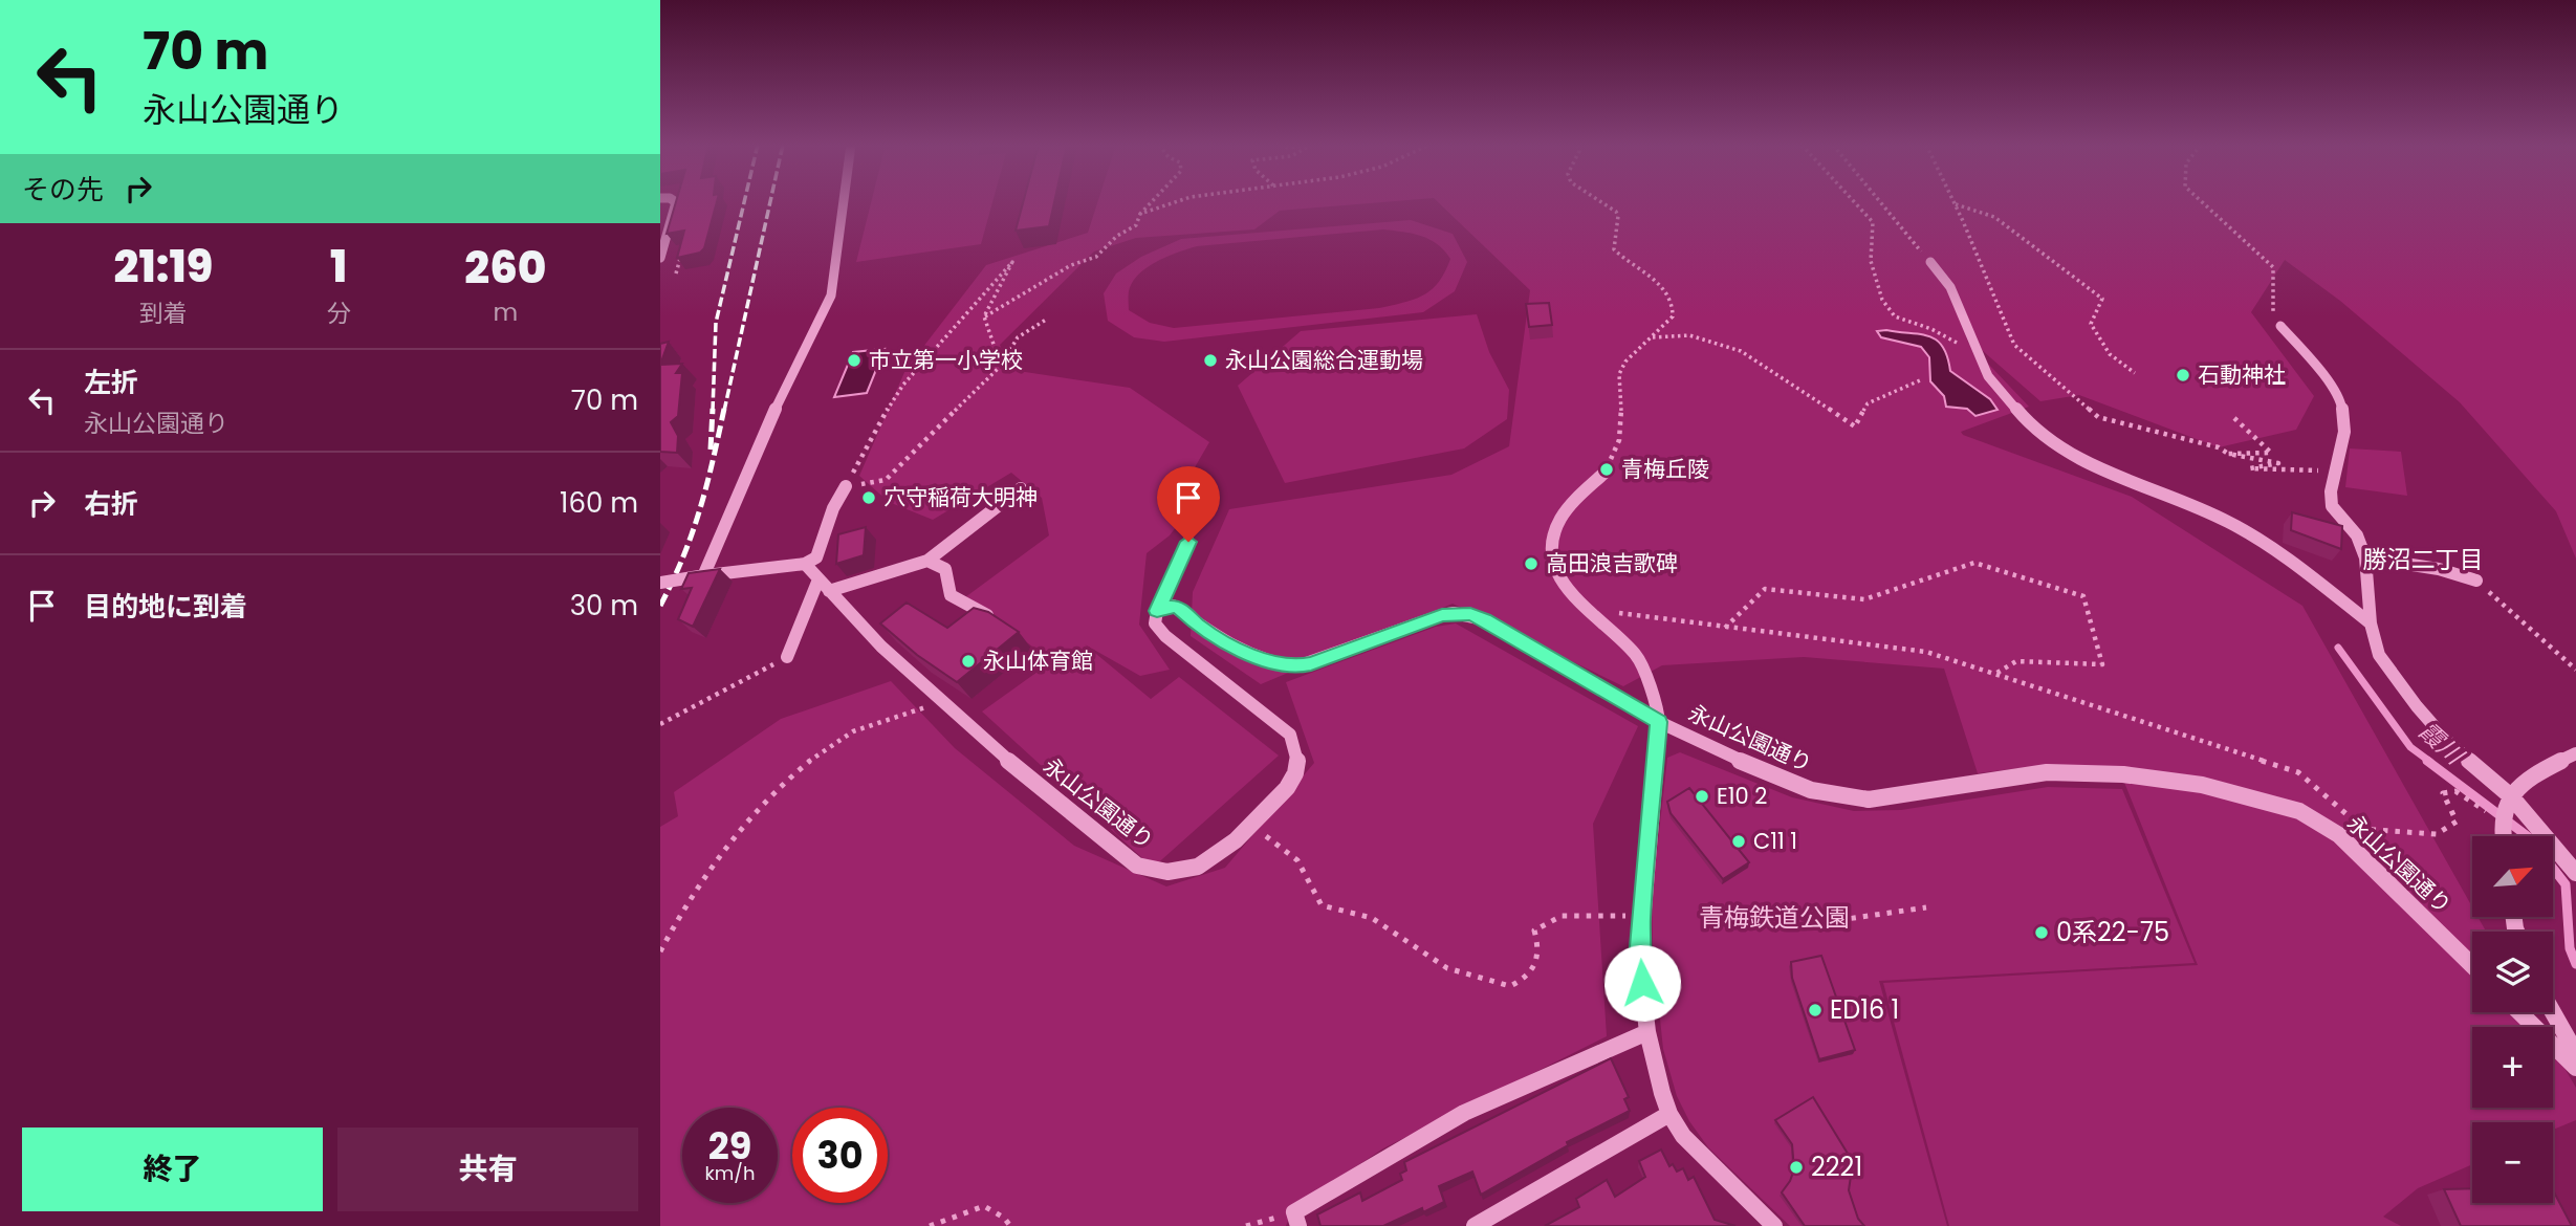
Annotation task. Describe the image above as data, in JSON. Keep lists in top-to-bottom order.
{
  "streets": {
    "street": ["永山公園通り"]
  },
  "districts": ["勝沼二丁目"],
  "water": ["霞川"],
  "parks": ["青梅鉄道公園"],
  "places": [
    "市立第一小学校",
    "永山公園総合運動場",
    "石動神社",
    "青梅丘陵",
    "穴守稲荷大明神",
    "高田浪吉歌碑",
    "永山体育館",
    "E10 2",
    "C11 1",
    "0系22-75",
    "ED16 1",
    "2221"
  ],
  "north": "top right",
  "page": {
    "turn": ["70 m", "永山公園通り"],
    "then": "その先",
    "eta": [
      "21:19",
      "到着",
      "1",
      "分",
      "260",
      "m"
    ],
    "list": [
      {
        "name": "左折",
        "note": "永山公園通り",
        "value": "70 m"
      },
      {
        "name": "右折",
        "value": "160 m"
      },
      {
        "name": "目的地に到着",
        "value": "30 m"
      }
    ],
    "map_buttons": ["+", "−"],
    "speed": "29 km/h",
    "limit": "30",
    "buttons": ["終了", "共有"]
  }
}
